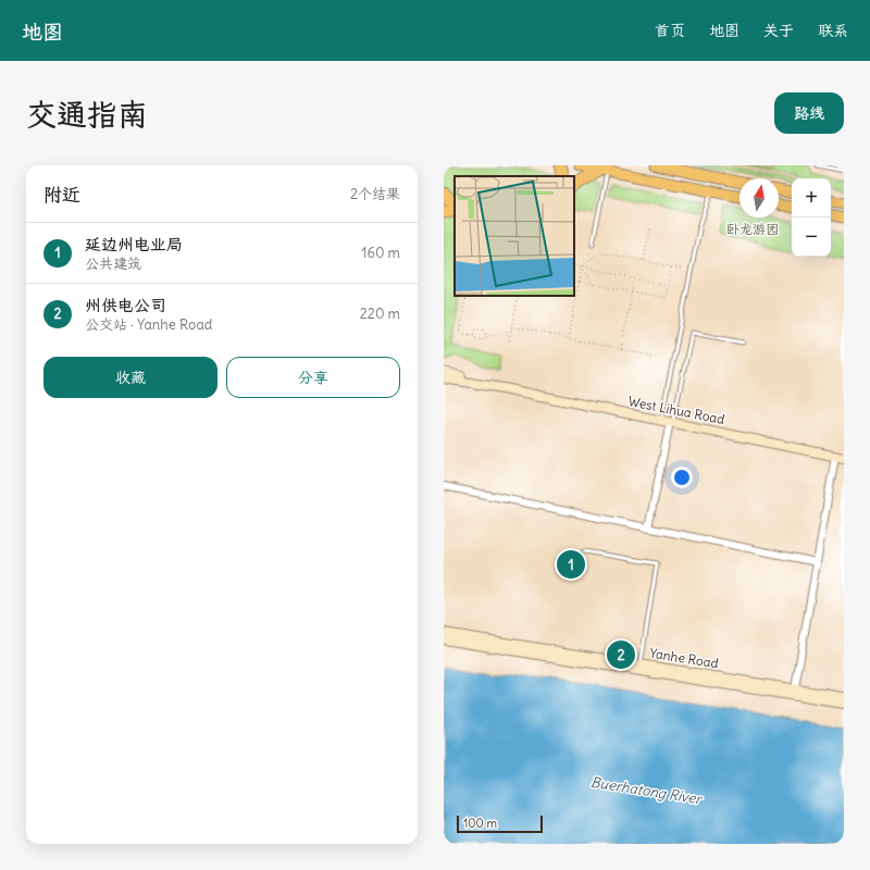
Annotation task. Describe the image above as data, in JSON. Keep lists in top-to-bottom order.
{
  "streets": {
    "main road": ["West Lihua Road", "Yanhe Road"]
  },
  "water": ["Buerhatong River"],
  "parks": ["卧龙游园"],
  "scale_bar": "100 m",
  "north": "top",
  "page": {
    "header": "地图",
    "nav": [
      "首页",
      "地图",
      "关于",
      "联系"
    ],
    "buttons": [
      "路线",
      ["收藏", "分享"]
    ],
    "title": "交通指南",
    "heading": ["附近", "2个结果"],
    "map_buttons": ["+", "−"],
    "list": [
      {
        "mark": "1",
        "name": "延边州电业局",
        "note": "公共建筑",
        "value": "160 m"
      },
      {
        "mark": "2",
        "name": "州供电公司",
        "note": "公交站 · Yanhe Road",
        "value": "220 m"
      }
    ],
    "pins": ["1", "2"],
    "scale": "100 m"
  }
}
